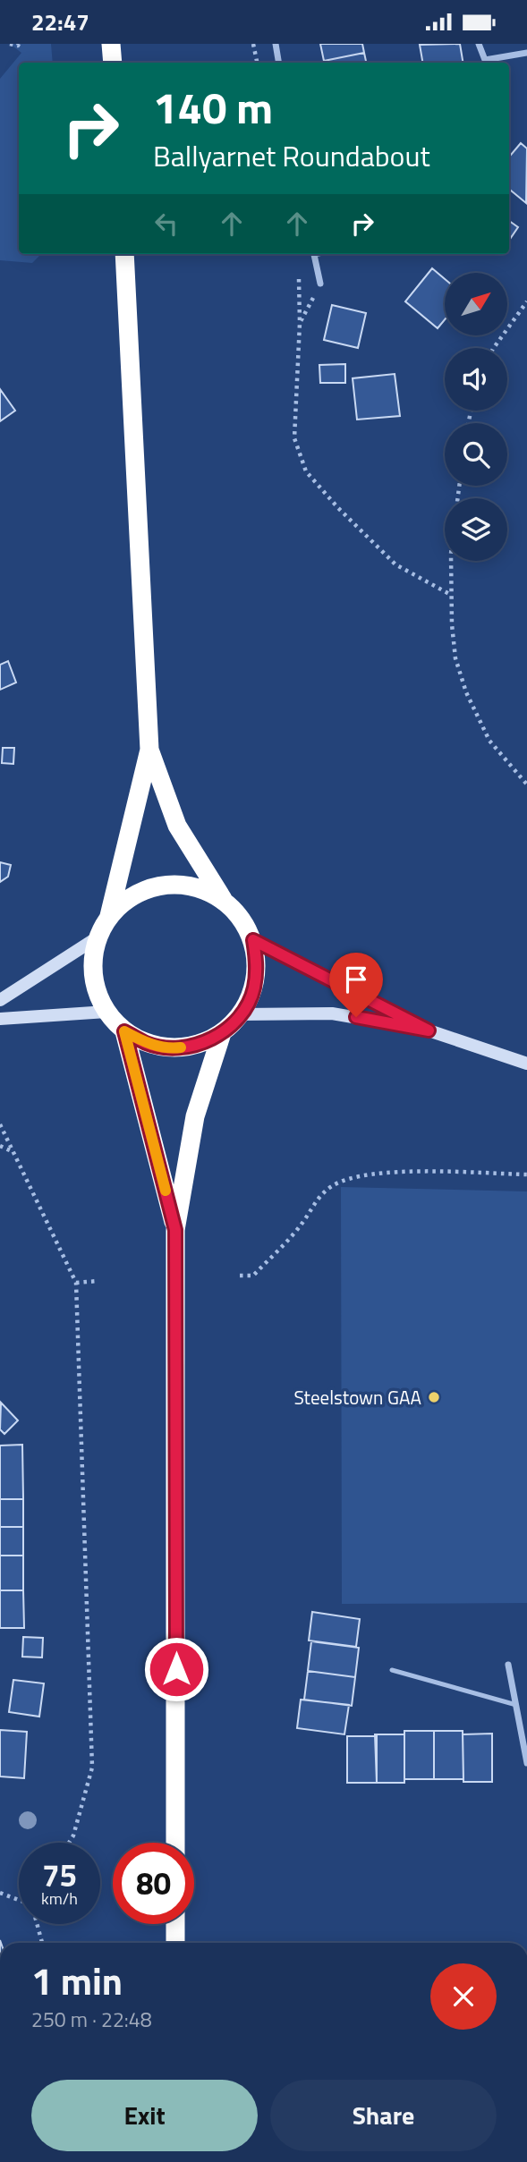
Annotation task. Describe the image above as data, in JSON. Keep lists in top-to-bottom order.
{
  "places": ["Steelstown GAA"],
  "north": "top right",
  "page": {
    "status": "22:47",
    "turn": ["140 m", "Ballyarnet Roundabout"],
    "speed": "75 km/h",
    "limit": "80",
    "heading": ["1 min", "250 m · 22:48"],
    "buttons": ["Exit", "Share"]
  }
}
